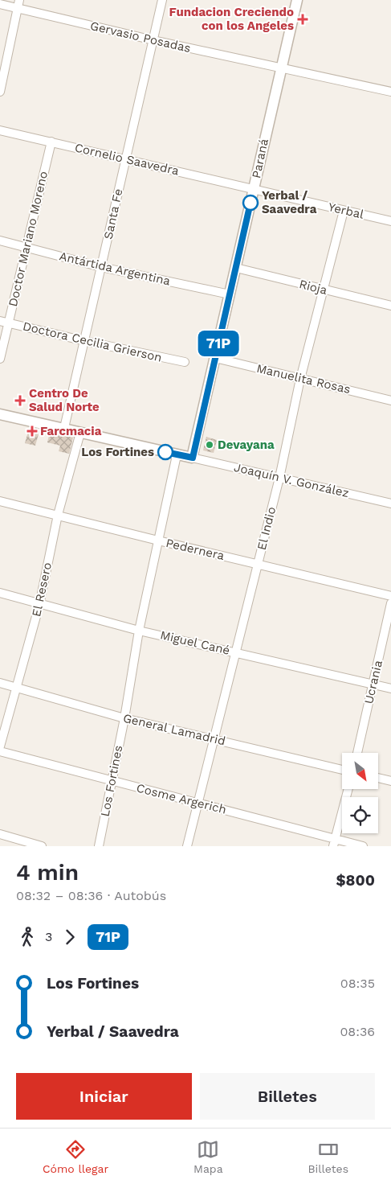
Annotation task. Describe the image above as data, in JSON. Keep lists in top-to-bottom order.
{
  "streets": {
    "street": [
      "Gervasio Posadas",
      "Paraná",
      "Cornelio Saavedra",
      "Yerbal",
      "Santa Fe",
      "Doctor Mariano Moreno",
      "Antártida Argentina",
      "Rioja",
      "Doctora Cecilia Grierson",
      "Manuelita Rosas",
      "Joaquín V. González",
      "El Indio",
      "Pedernera",
      "El Resero",
      "Miguel Cané",
      "Ucrania",
      "General Lamadrid",
      "Los Fortines",
      "Cosme Argerich"
    ]
  },
  "crossings": [
    ["Gervasio Posadas", "Paraná"],
    ["Gervasio Posadas", "Santa Fe"],
    ["Paraná", "Cornelio Saavedra"],
    ["Paraná", "Yerbal"],
    ["Paraná", "Antártida Argentina"],
    ["Paraná", "Rioja"],
    ["Paraná", "Manuelita Rosas"],
    ["Paraná", "Joaquín V. González"],
    ["Cornelio Saavedra", "Yerbal"],
    ["Cornelio Saavedra", "Santa Fe"],
    ["Cornelio Saavedra", "Doctor Mariano Moreno"],
    ["Yerbal", "El Indio"],
    ["Santa Fe", "Antártida Argentina"],
    ["Santa Fe", "Doctora Cecilia Grierson"],
    ["Doctor Mariano Moreno", "Antártida Argentina"],
    ["Doctor Mariano Moreno", "Doctora Cecilia Grierson"],
    ["Rioja", "El Indio"],
    ["Manuelita Rosas", "El Indio"],
    ["Joaquín V. González", "El Indio"],
    ["El Indio", "Pedernera"],
    ["El Indio", "Miguel Cané"],
    ["El Indio", "General Lamadrid"],
    ["El Indio", "Cosme Argerich"],
    ["Pedernera", "El Resero"],
    ["Pedernera", "Los Fortines"],
    ["El Resero", "Miguel Cané"],
    ["El Resero", "General Lamadrid"],
    ["Miguel Cané", "Ucrania"],
    ["Miguel Cané", "Los Fortines"],
    ["General Lamadrid", "Los Fortines"],
    ["Los Fortines", "Cosme Argerich"]
  ],
  "places": {
    "health": ["Fundacion Creciendo con los Angeles", "Centro De Salud Norte", "Farcmacia"],
    "other": ["Yerbal / Saavedra", "Devayana", "Los Fortines"]
  },
  "lines": ["bus line 71P"],
  "north": "bottom right",
  "page": {
    "on_map": "71P",
    "heading": ["4 min", "08:32 – 08:36 · Autobús", "$800"],
    "legs": ["3", "71P"],
    "list": [
      {
        "name": "Los Fortines",
        "value": "08:35"
      },
      {
        "name": "Yerbal / Saavedra",
        "value": "08:36"
      }
    ],
    "buttons": ["Iniciar", "Billetes"],
    "tabs": ["Cómo llegar", "Mapa", "Billetes"]
  }
}
